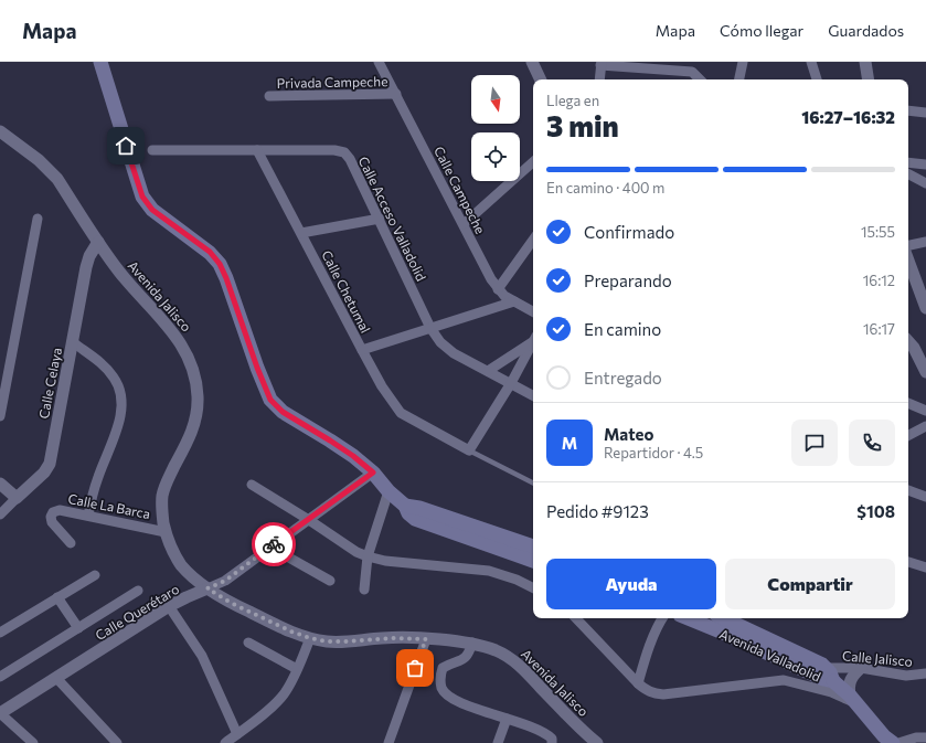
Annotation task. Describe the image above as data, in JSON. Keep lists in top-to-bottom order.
{
  "streets": {
    "main road": ["Avenida Valladolid"],
    "street": [
      "Privada Campeche",
      "Calle Campeche",
      "Calle Acceso Valladolid",
      "Calle Chetumal",
      "Avenida Jalisco",
      "Calle Celaya",
      "Calle La Barca",
      "Calle Querétaro",
      "Calle Jalisco"
    ]
  },
  "crossings": [
    ["Privada Campeche", "Calle Campeche"],
    ["Calle Campeche", "Calle Chetumal"],
    ["Calle Acceso Valladolid", "Calle Chetumal"],
    ["Avenida Jalisco", "Calle Celaya"],
    ["Avenida Jalisco", "Calle La Barca"],
    ["Avenida Jalisco", "Calle Querétaro"],
    ["Avenida Valladolid", "Calle Jalisco"]
  ],
  "north": "bottom",
  "page": {
    "header": "Mapa",
    "nav": ["Mapa", "Cómo llegar", "Guardados"],
    "heading": ["3 min", "Llega en", "16:27–16:32"],
    "panel": [
      "Mateo",
      "Repartidor · 4.5",
      "Pedido #9123",
      "$108"
    ],
    "bar": "En camino · 400 m",
    "list": [
      ["Confirmado", "15:55"],
      ["Preparando", "16:12"],
      ["En camino", "16:17"],
      "Entregado"
    ],
    "round": "M",
    "buttons": ["Ayuda", "Compartir"]
  }
}
